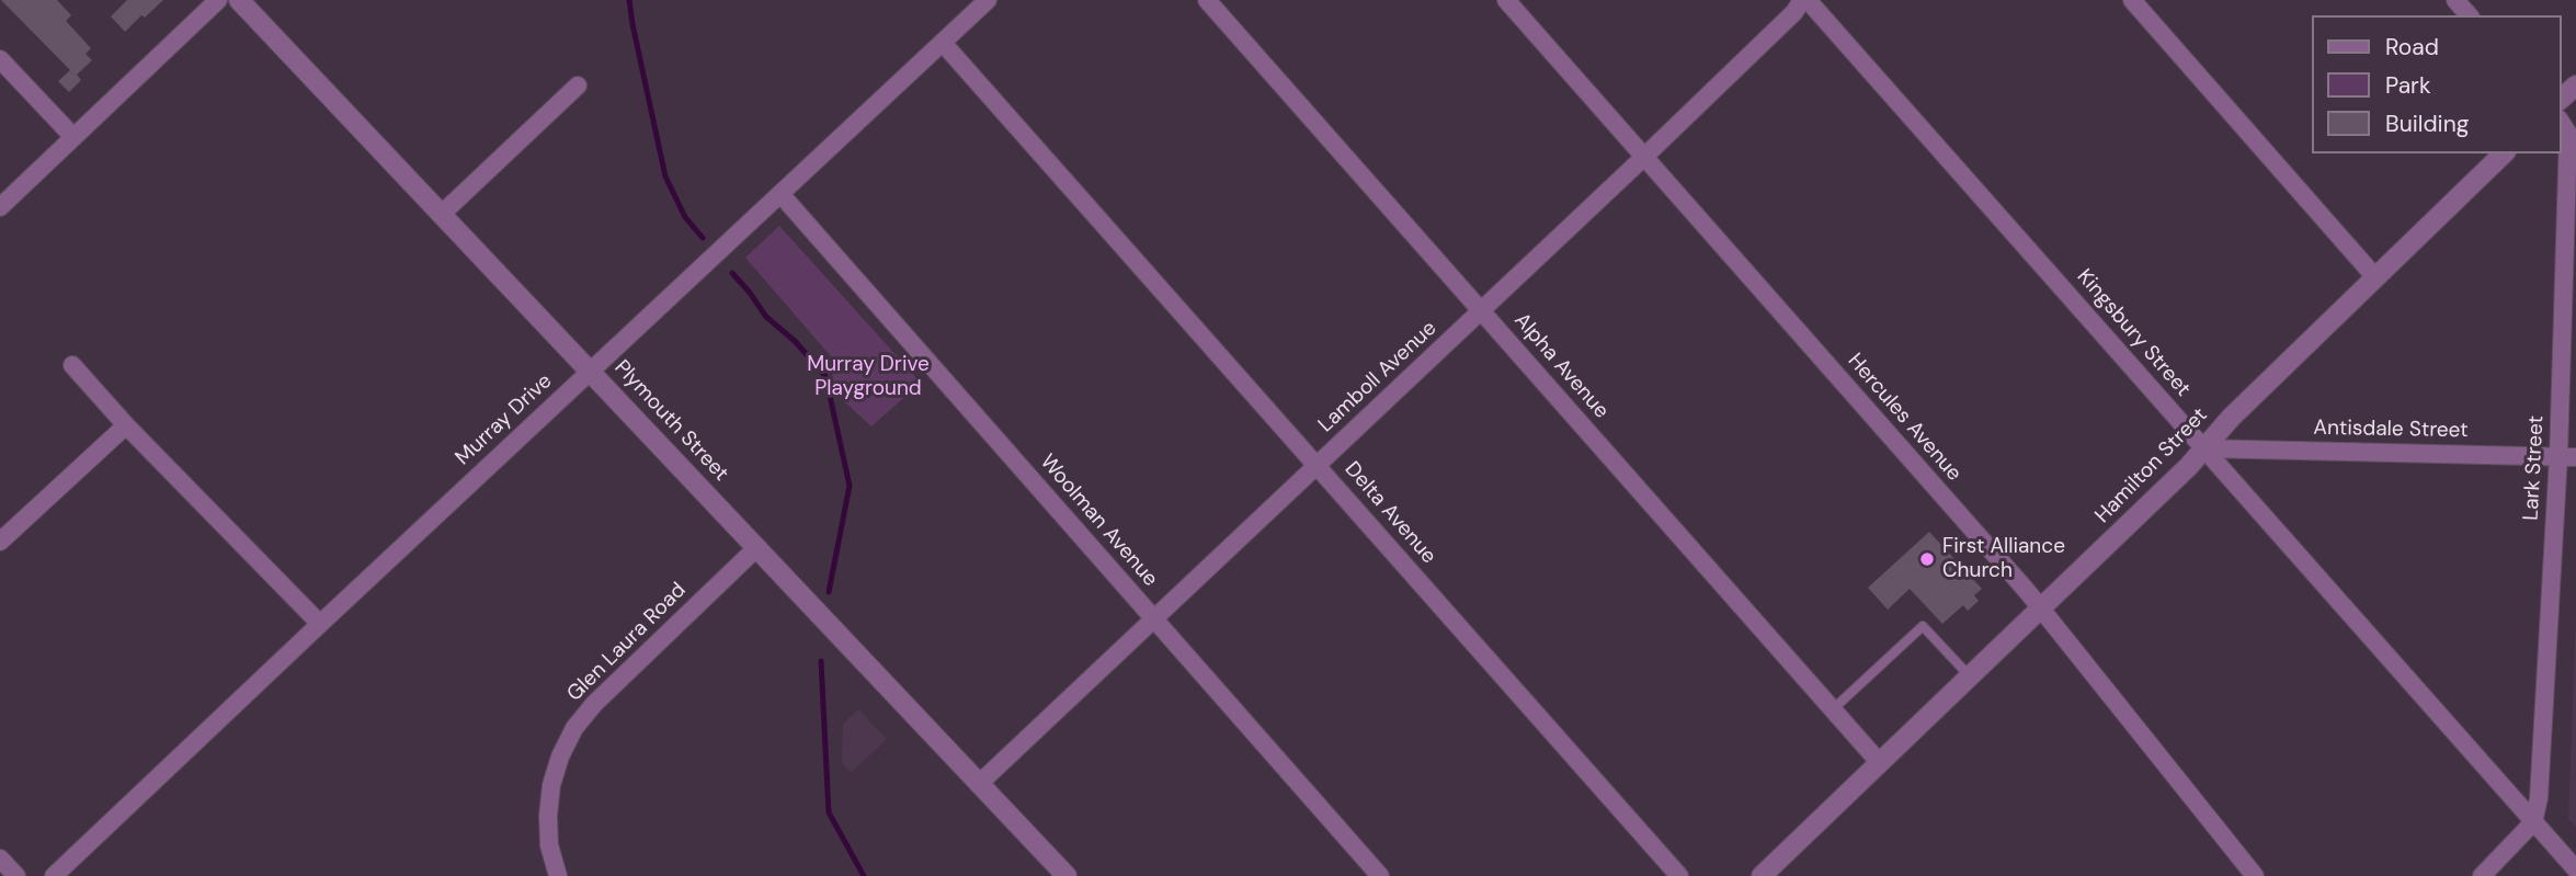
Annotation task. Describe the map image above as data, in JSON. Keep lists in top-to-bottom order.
{
  "streets": {
    "street": [
      "Kingsbury Street",
      "Alpha Avenue",
      "Lamboll Avenue",
      "Hercules Avenue",
      "Murray Drive",
      "Plymouth Street",
      "Antisdale Street",
      "Hamilton Street",
      "Lark Street",
      "Delta Avenue",
      "Woolman Avenue",
      "Glen Laura Road"
    ]
  },
  "crossings": [
    ["Kingsbury Street", "Antisdale Street"],
    ["Kingsbury Street", "Hamilton Street"],
    ["Kingsbury Street", "Lark Street"],
    ["Alpha Avenue", "Lamboll Avenue"],
    ["Alpha Avenue", "Hamilton Street"],
    ["Lamboll Avenue", "Hercules Avenue"],
    ["Lamboll Avenue", "Plymouth Street"],
    ["Lamboll Avenue", "Delta Avenue"],
    ["Lamboll Avenue", "Woolman Avenue"],
    ["Hercules Avenue", "Hamilton Street"],
    ["Murray Drive", "Plymouth Street"],
    ["Murray Drive", "Delta Avenue"],
    ["Murray Drive", "Woolman Avenue"],
    ["Plymouth Street", "Glen Laura Road"],
    ["Antisdale Street", "Hamilton Street"],
    ["Antisdale Street", "Lark Street"]
  ],
  "parks": ["Murray Drive Playground"],
  "places": ["First Alliance Church"],
  "legend": ["Road", "Park", "Building"]
}
